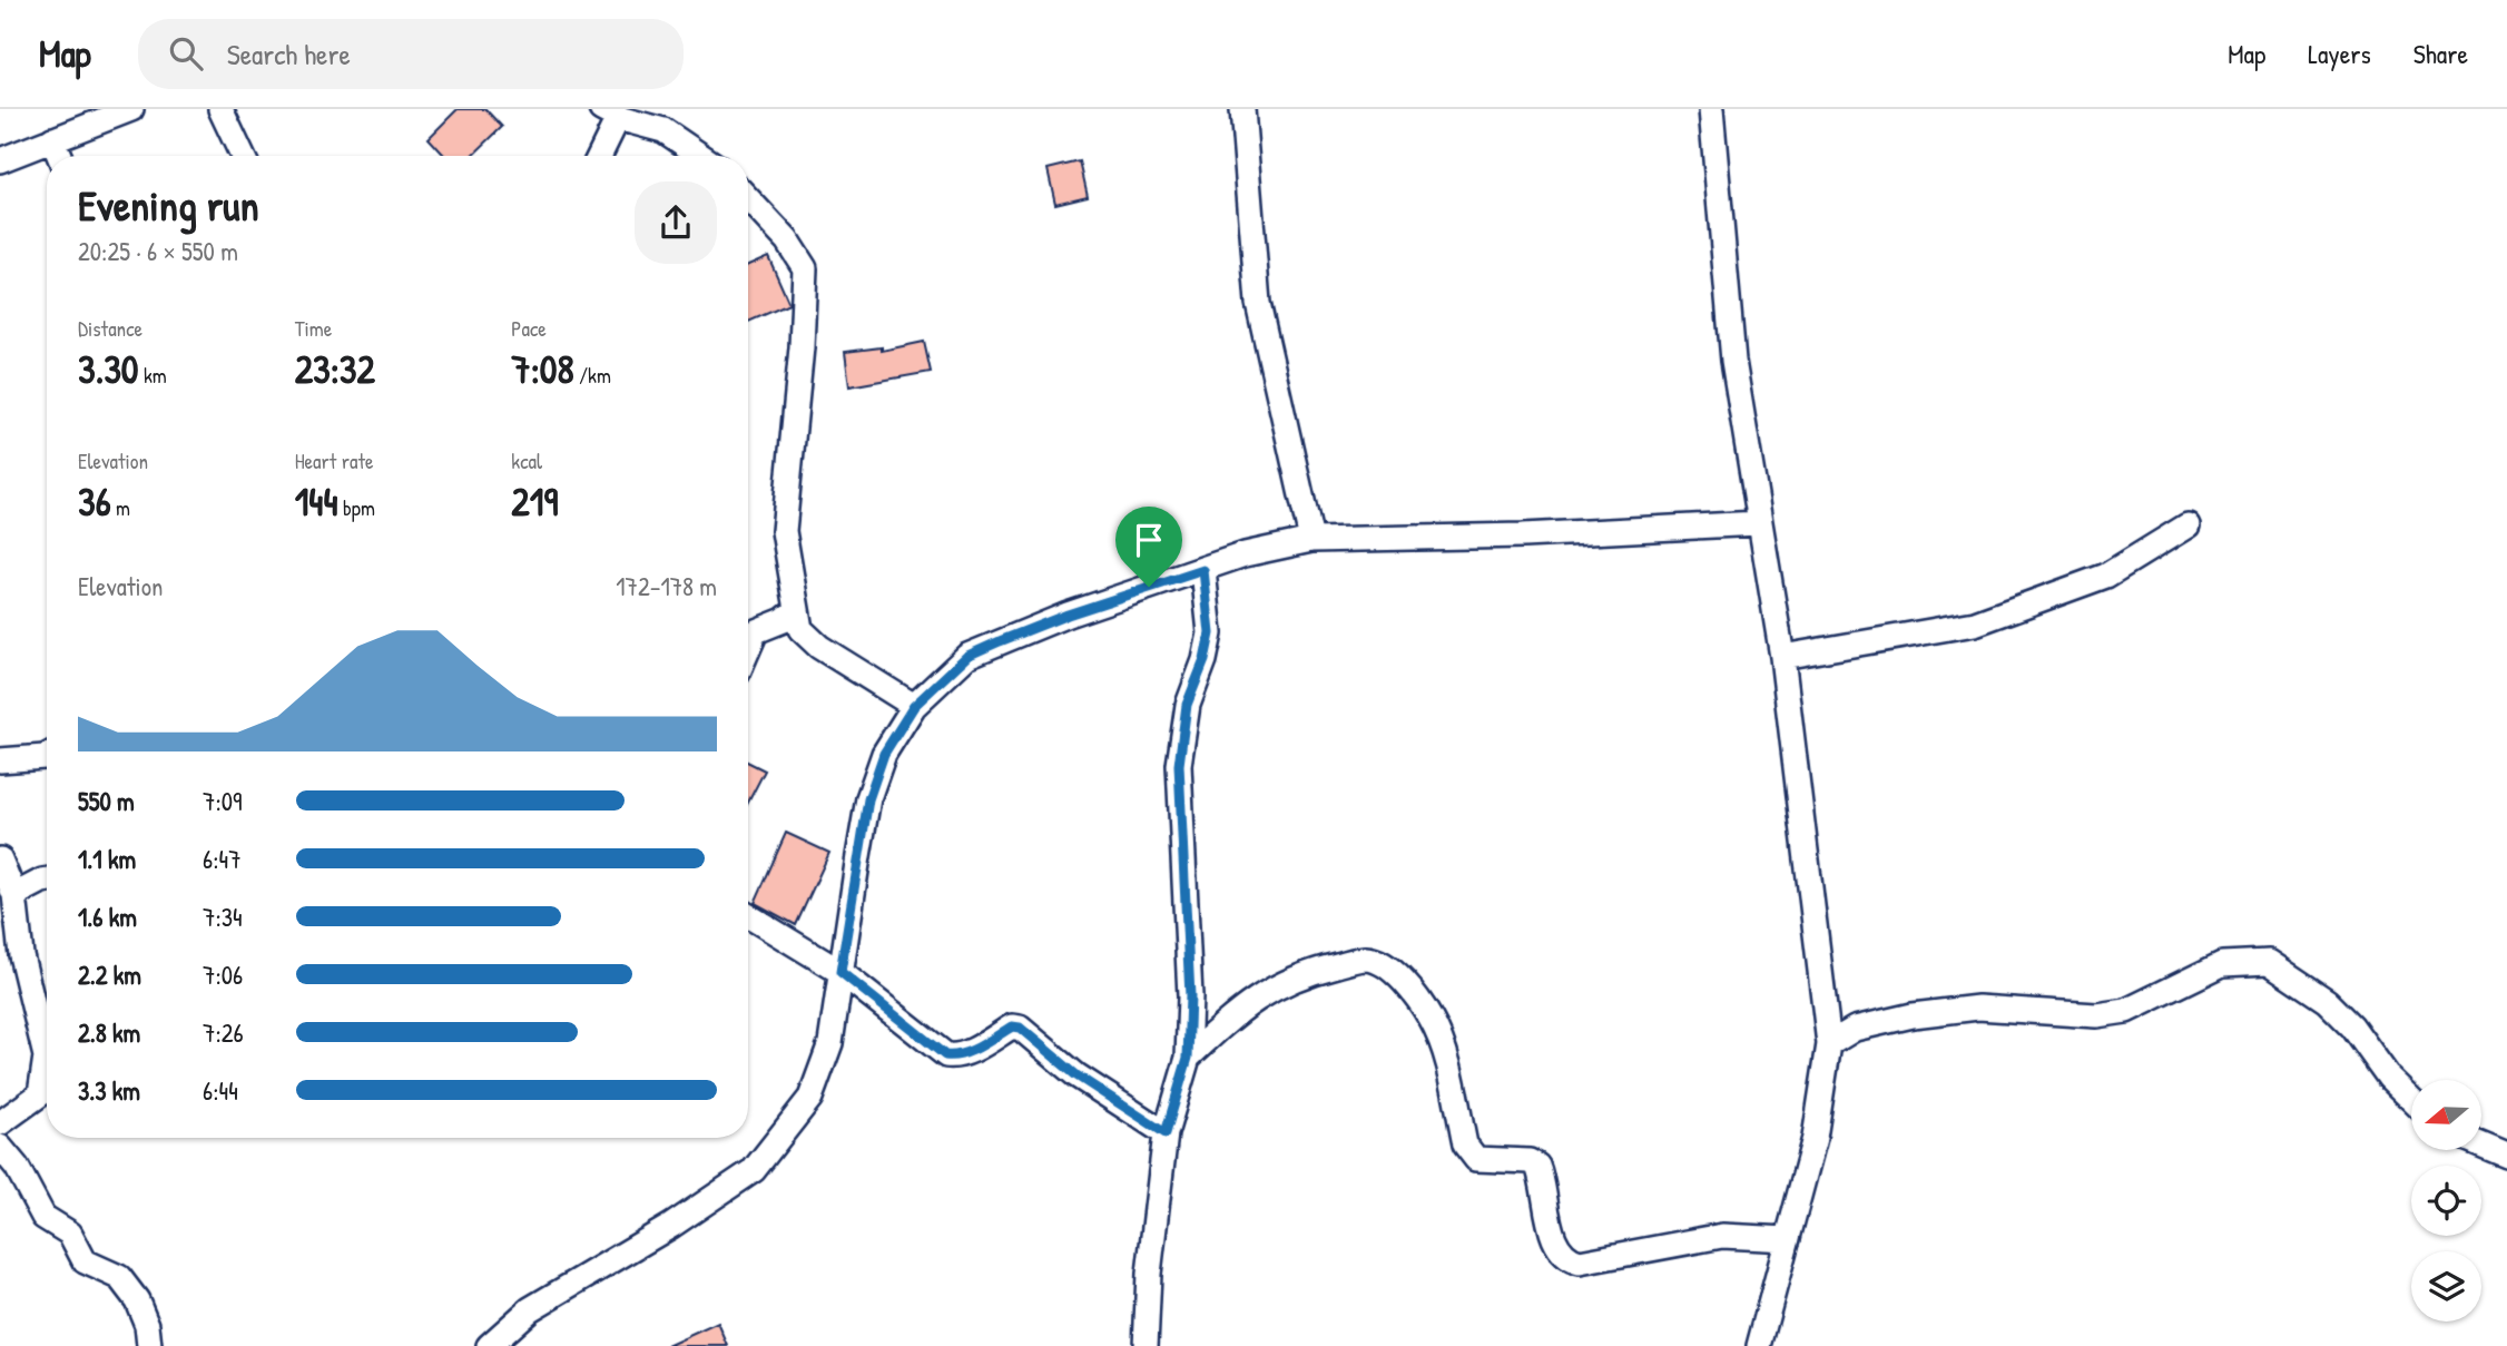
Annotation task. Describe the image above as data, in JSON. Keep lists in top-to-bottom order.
{
  "north": "left",
  "page": {
    "header": "Map",
    "search": "Search here",
    "nav": ["Map", "Layers", "Share"],
    "heading": ["Evening run", "20:25 · 6 × 550 m"],
    "stats": [
      ["Distance", "3.30 km"],
      ["Time", "23:32"],
      ["Pace", "7:08 /km"],
      ["Elevation", "36 m"],
      ["Heart rate", "144 bpm"],
      ["kcal", "219"]
    ],
    "chart": ["Elevation", "172–178 m"],
    "list": [
      {
        "name": "550 m",
        "note": "7:09"
      },
      {
        "name": "1.1 km",
        "note": "6:47"
      },
      {
        "name": "1.6 km",
        "note": "7:34"
      },
      {
        "name": "2.2 km",
        "note": "7:06"
      },
      {
        "name": "2.8 km",
        "note": "7:26"
      },
      {
        "name": "3.3 km",
        "note": "6:44"
      }
    ]
  }
}
